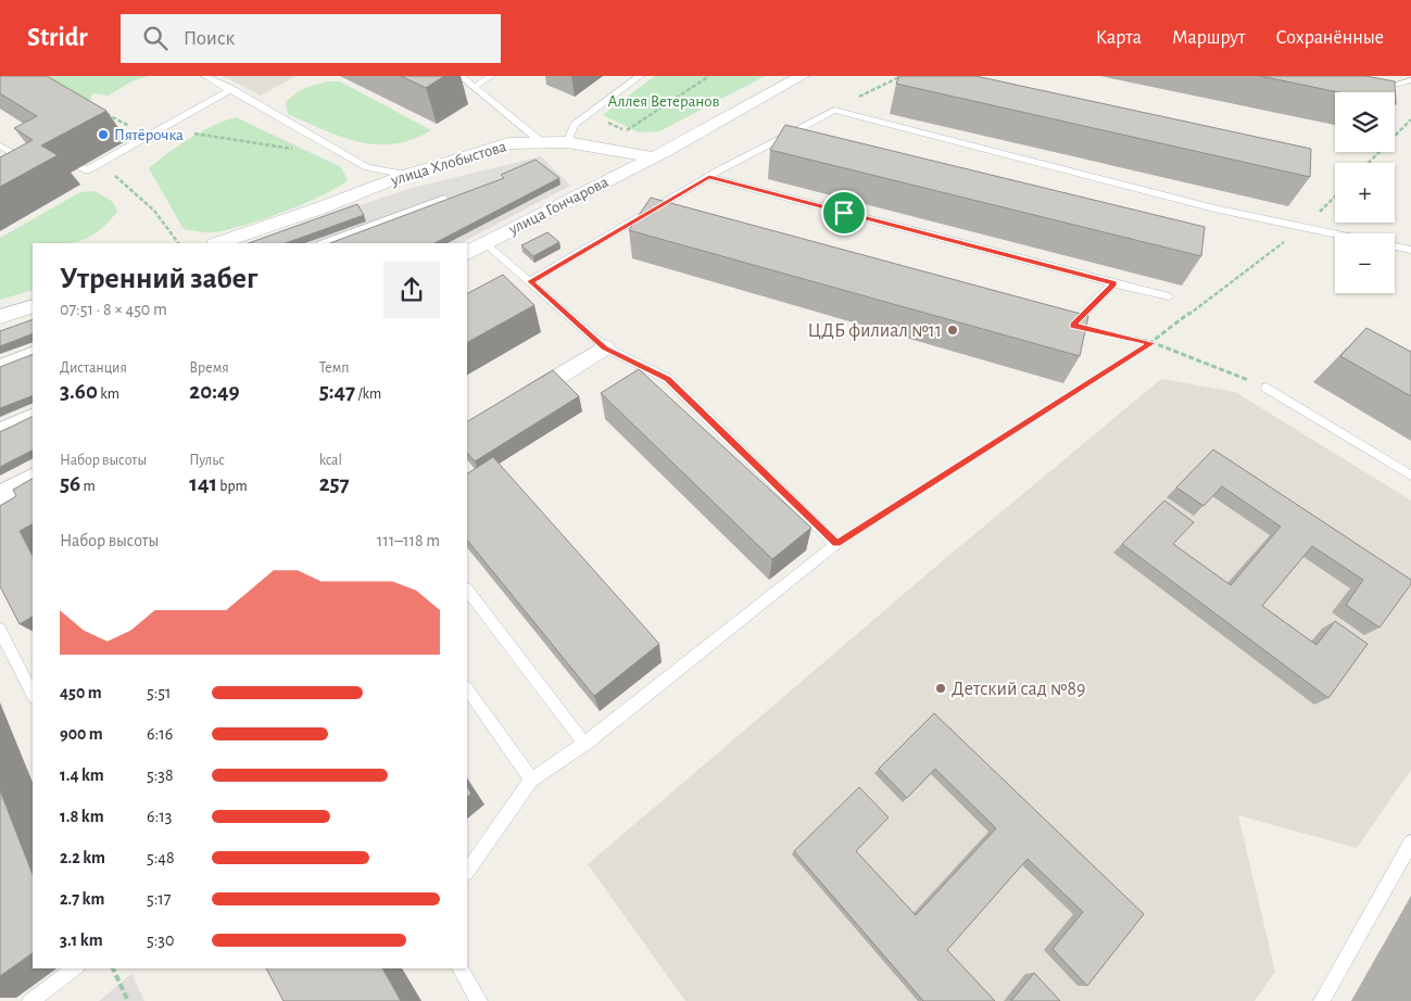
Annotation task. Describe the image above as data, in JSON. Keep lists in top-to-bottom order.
{
  "streets": {
    "street": ["улица Хлобыстова", "улица Гончарова"]
  },
  "crossings": [
    ["улица Хлобыстова", "улица Гончарова"]
  ],
  "parks": ["Аллея Ветеранов"],
  "places": ["Пятёрочка", "ЦДБ филиал №11", "Детский сад №89"],
  "page": {
    "header": "Stridr",
    "search": "Поиск",
    "nav": ["Карта", "Маршрут", "Сохранённые"],
    "map_buttons": ["+", "−"],
    "heading": ["Утренний забег", "07:51 · 8 × 450 m"],
    "stats": [
      ["Дистанция", "3.60 km"],
      ["Время", "20:49"],
      ["Темп", "5:47 /km"],
      ["Набор высоты", "56 m"],
      ["Пульс", "141 bpm"],
      ["kcal", "257"]
    ],
    "chart": ["Набор высоты", "111–118 m"],
    "list": [
      {
        "name": "450 m",
        "note": "5:51"
      },
      {
        "name": "900 m",
        "note": "6:16"
      },
      {
        "name": "1.4 km",
        "note": "5:38"
      },
      {
        "name": "1.8 km",
        "note": "6:13"
      },
      {
        "name": "2.2 km",
        "note": "5:48"
      },
      {
        "name": "2.7 km",
        "note": "5:17"
      },
      {
        "name": "3.1 km",
        "note": "5:30"
      }
    ]
  }
}
